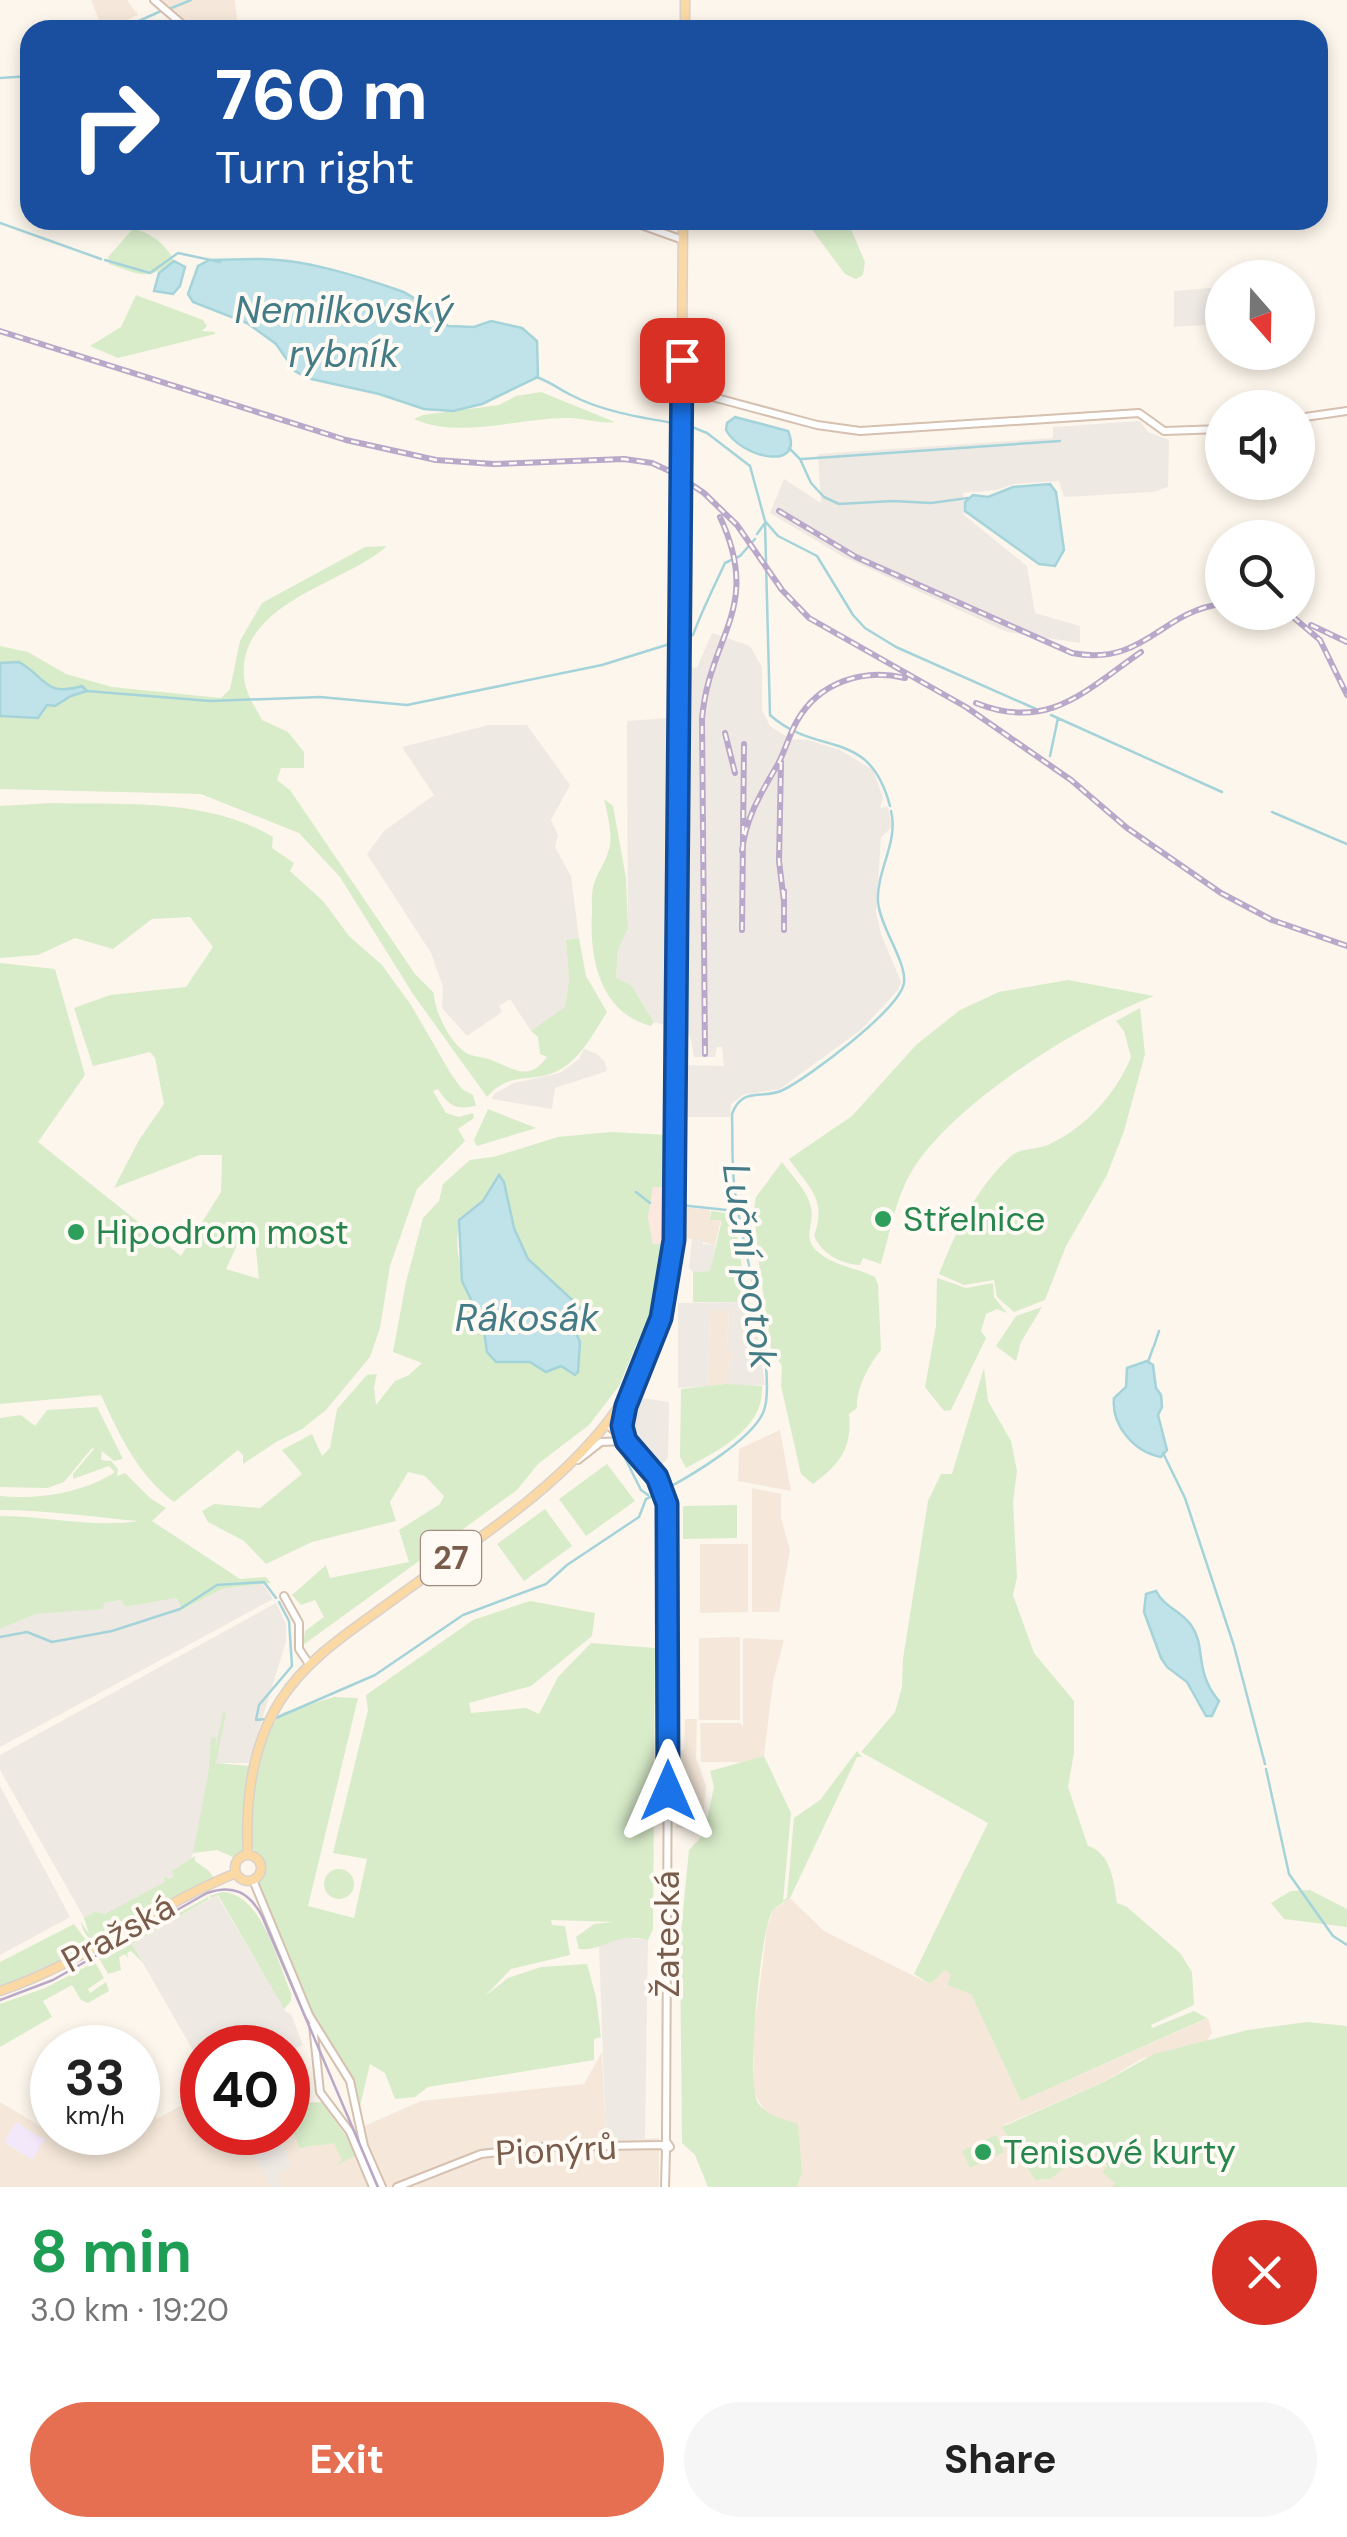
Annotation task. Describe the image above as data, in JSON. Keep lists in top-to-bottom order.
{
  "streets": {
    "main road": ["27", "Pražská"],
    "street": ["Žatecká", "Pionýrů"]
  },
  "crossings": [
    ["27", "Pražská"],
    ["27", "Žatecká"],
    ["Žatecká", "Pionýrů"]
  ],
  "water": ["Nemilkovský rybník", "Luční potok", "Rákosák"],
  "places": ["Střelnice", "Hipodrom most", "Tenisové kurty"],
  "north": "bottom",
  "page": {
    "turn": ["760 m", "Turn right"],
    "speed": "33 km/h",
    "limit": "40",
    "heading": ["8 min", "3.0 km · 19:20"],
    "buttons": ["Exit", "Share"]
  }
}
